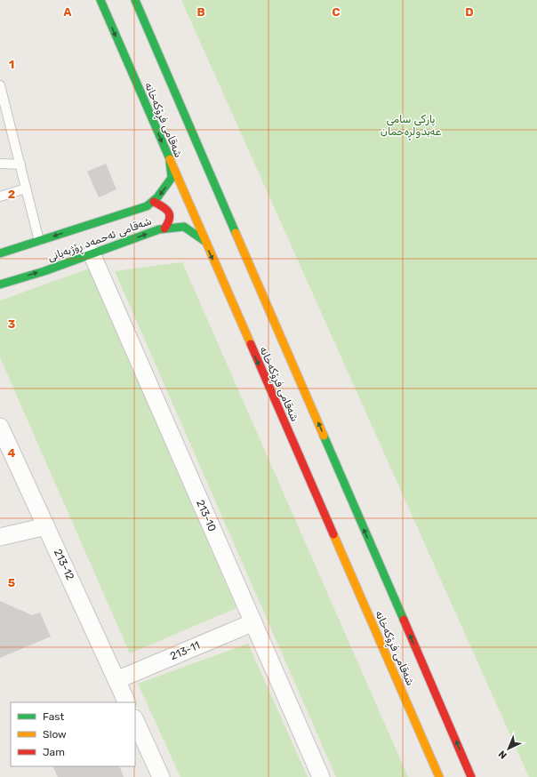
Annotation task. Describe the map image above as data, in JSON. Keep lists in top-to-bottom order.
{
  "streets": {
    "main road": ["شەقامی فڕۆکەخانە", "شەقامی ئەحمەد ڕۆژبەیانی"],
    "street": ["213-10", "213-12", "213-11"]
  },
  "crossings": [
    ["شەقامی فڕۆکەخانە", "شەقامی ئەحمەد ڕۆژبەیانی"],
    ["شەقامی ئەحمەد ڕۆژبەیانی", "213-10"],
    ["213-10", "213-11"],
    ["213-12", "213-11"]
  ],
  "parks": ["پارکی سامی عەبدولڕەحمان"],
  "legend": ["Fast", "Slow", "Jam"],
  "north": "bottom left",
  "grid": {
    "columns": [
      "A",
      "B",
      "C",
      "D"
    ],
    "rows": [
      "1",
      "2",
      "3",
      "4",
      "5"
    ]
  }
}
